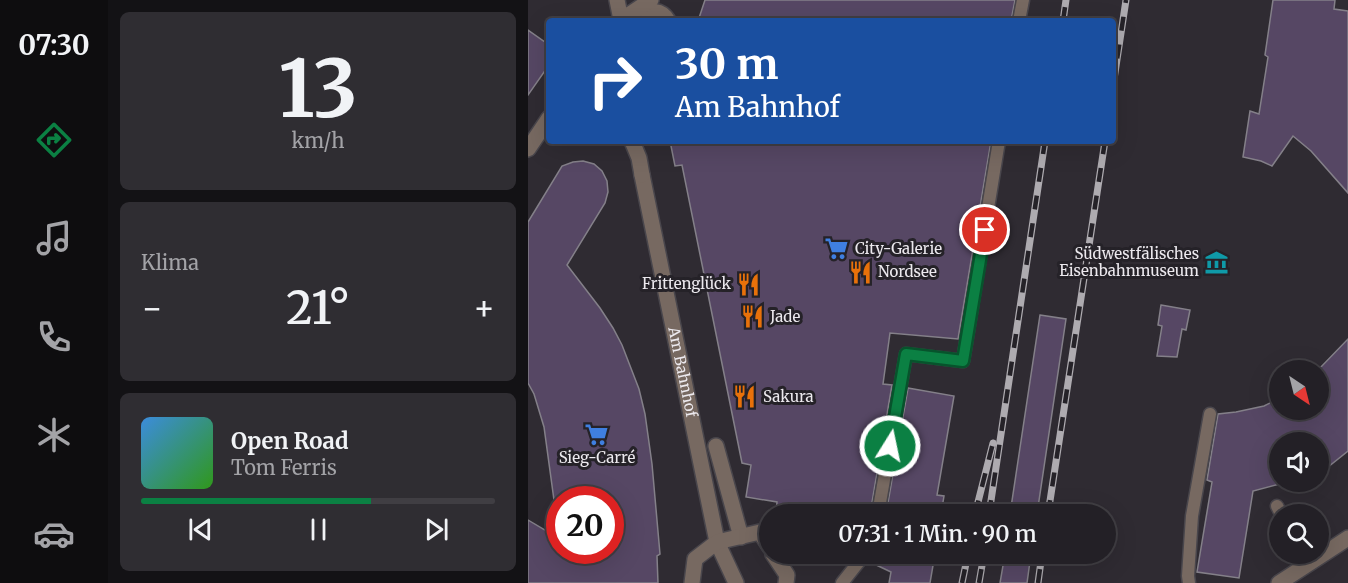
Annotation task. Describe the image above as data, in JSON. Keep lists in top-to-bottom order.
{
  "streets": {
    "street": ["Am Bahnhof"]
  },
  "places": {
    "supermarket": ["City-Galerie", "Sieg-Carré"],
    "museum": ["Südwestfälisches Eisenbahnmuseum"],
    "restaurant": [
      "Nordsee",
      "Frittenglück",
      "Jade",
      "Sakura"
    ]
  },
  "north": "bottom right",
  "page": {
    "tabs": "07:30",
    "tile": [
      ["13", "km/h"],
      "Klima"
    ],
    "turn": ["30 m", "Am Bahnhof"],
    "heat": ["−", "21°", "+"],
    "song": ["Open Road", "Tom Ferris"],
    "limit": "20",
    "trip": "07:31 · 1 Min. · 90 m"
  }
}
